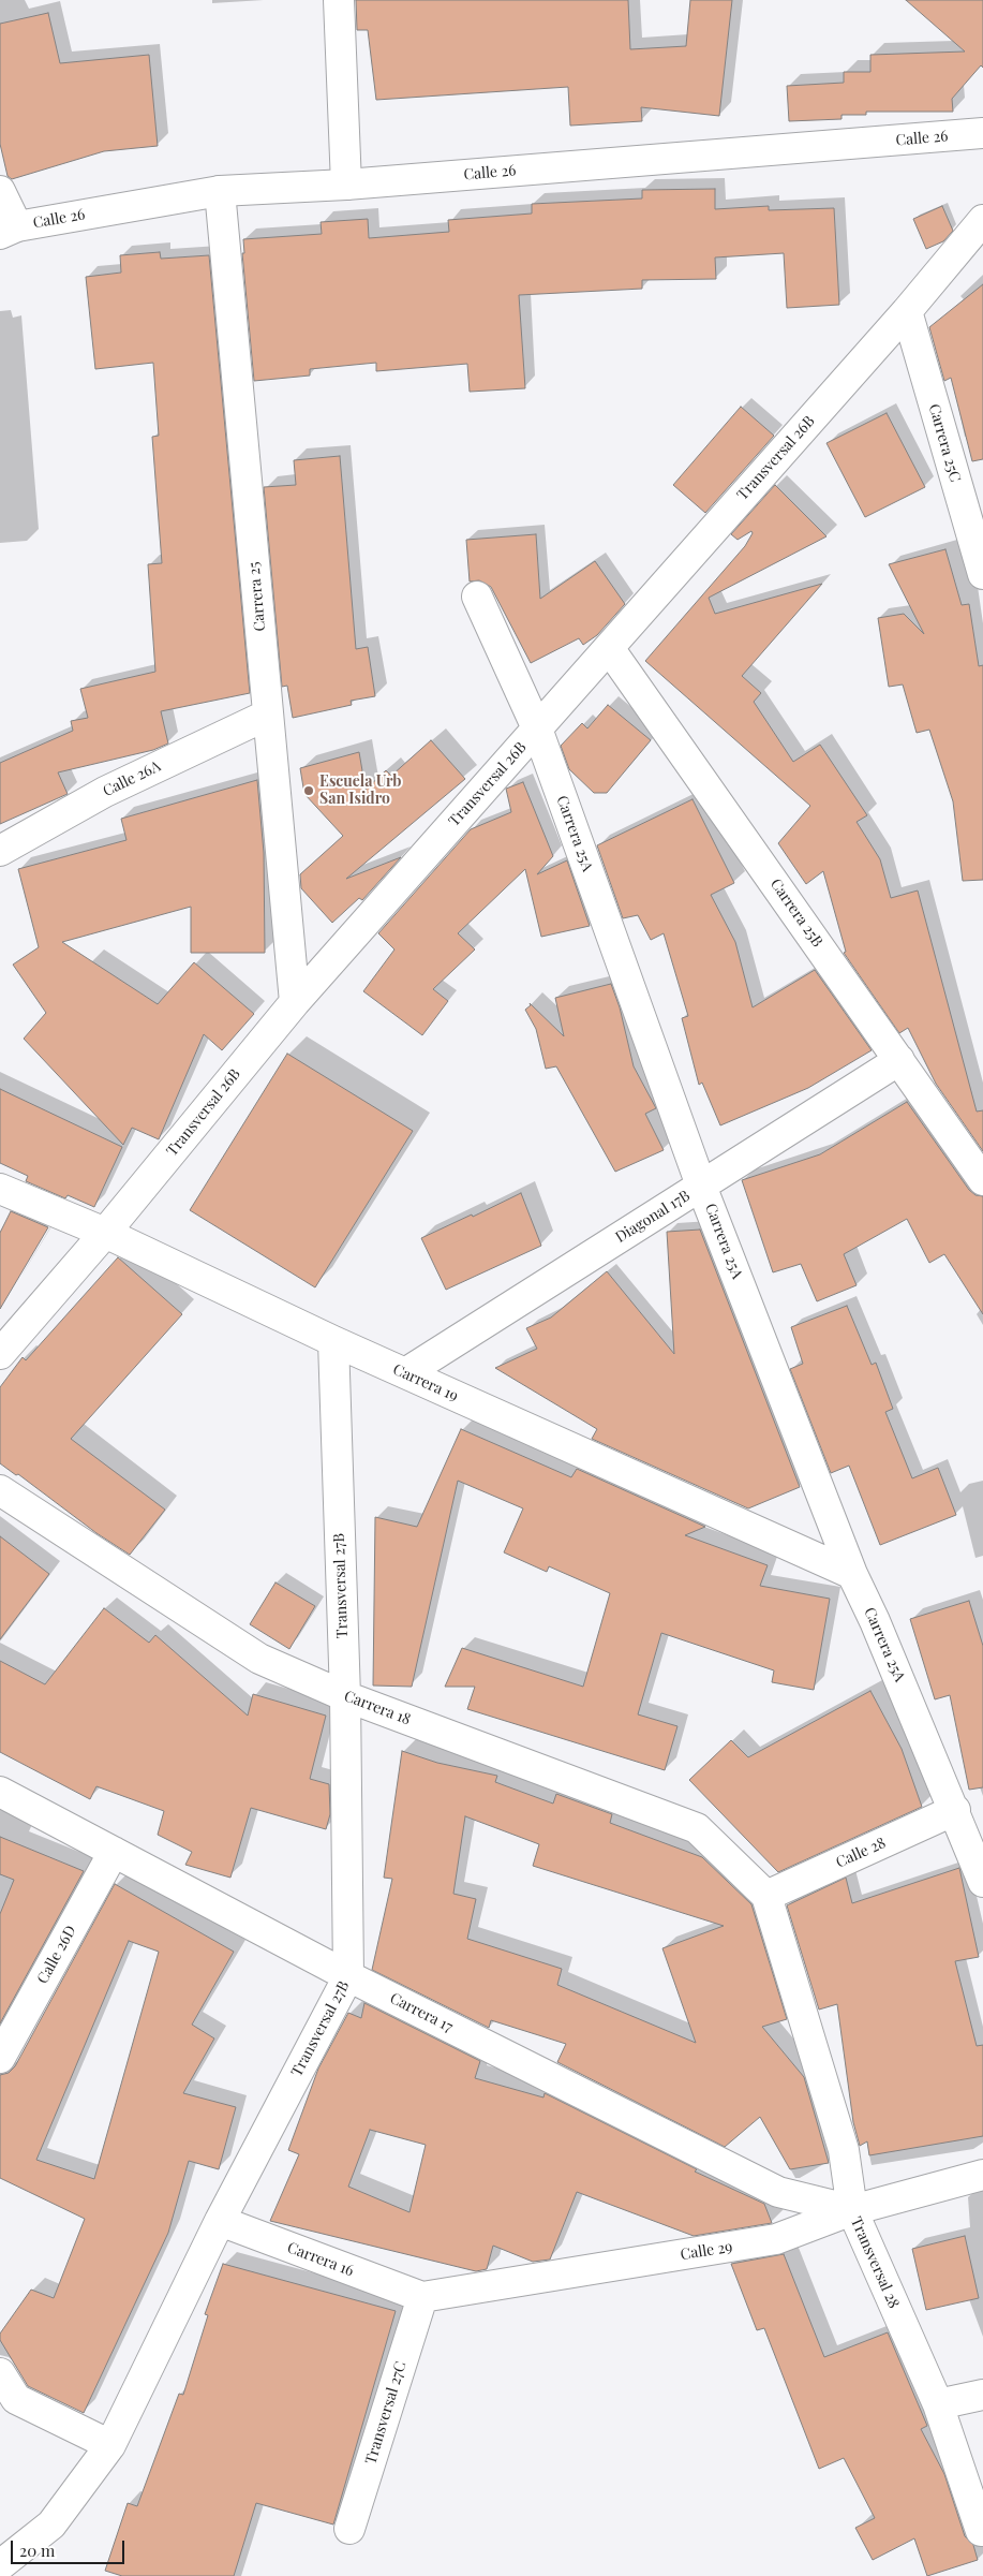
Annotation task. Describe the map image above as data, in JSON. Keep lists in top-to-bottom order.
{
  "streets": {
    "street": [
      "Calle 26",
      "Carrera 25C",
      "Transversal 26B",
      "Carrera 25",
      "Calle 26A",
      "Carrera 25A",
      "Carrera 25B",
      "Diagonal 17B",
      "Carrera 19",
      "Transversal 27B",
      "Carrera 18",
      "Calle 28",
      "Calle 26D",
      "Carrera 17",
      "Calle 29",
      "Carrera 16",
      "Transversal 28",
      "Transversal 27C"
    ]
  },
  "crossings": [
    ["Calle 26", "Carrera 25"],
    ["Carrera 25C", "Transversal 26B"],
    ["Transversal 26B", "Carrera 25"],
    ["Transversal 26B", "Carrera 25A"],
    ["Transversal 26B", "Carrera 25B"],
    ["Transversal 26B", "Carrera 19"],
    ["Carrera 25", "Calle 26A"],
    ["Carrera 25A", "Diagonal 17B"],
    ["Carrera 25A", "Carrera 19"],
    ["Carrera 25A", "Calle 28"],
    ["Carrera 25B", "Diagonal 17B"],
    ["Diagonal 17B", "Carrera 19"],
    ["Carrera 19", "Transversal 27B"],
    ["Transversal 27B", "Carrera 18"],
    ["Transversal 27B", "Carrera 17"],
    ["Transversal 27B", "Carrera 16"],
    ["Carrera 18", "Calle 28"],
    ["Carrera 18", "Transversal 28"],
    ["Calle 28", "Transversal 28"],
    ["Calle 26D", "Carrera 17"],
    ["Carrera 17", "Calle 29"],
    ["Carrera 17", "Transversal 28"],
    ["Calle 29", "Carrera 16"],
    ["Calle 29", "Transversal 28"],
    ["Calle 29", "Transversal 27C"],
    ["Carrera 16", "Transversal 27C"]
  ],
  "places": ["Escuela Urb San Isidro"],
  "scale_bar": "20 m"
}
